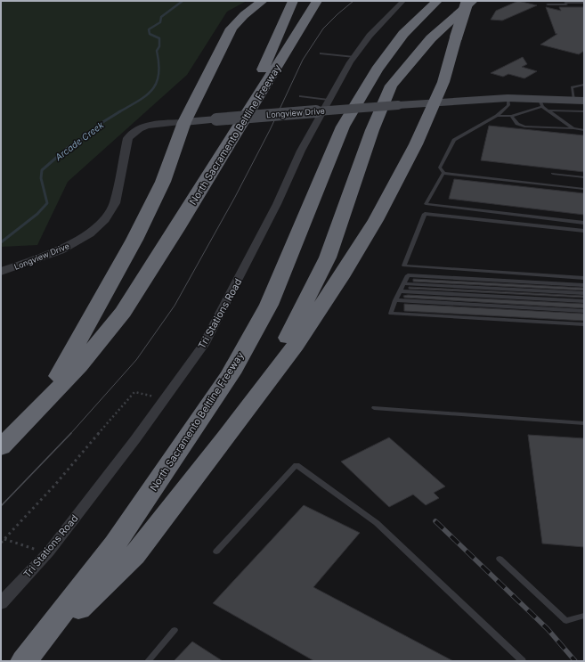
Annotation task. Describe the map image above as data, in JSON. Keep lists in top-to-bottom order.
{
  "streets": {
    "highway": ["North Sacramento Beltline Freeway"],
    "main road": ["Longview Drive"],
    "street": ["Tri Stations Road"]
  },
  "water": ["Arcade Creek"]
}
